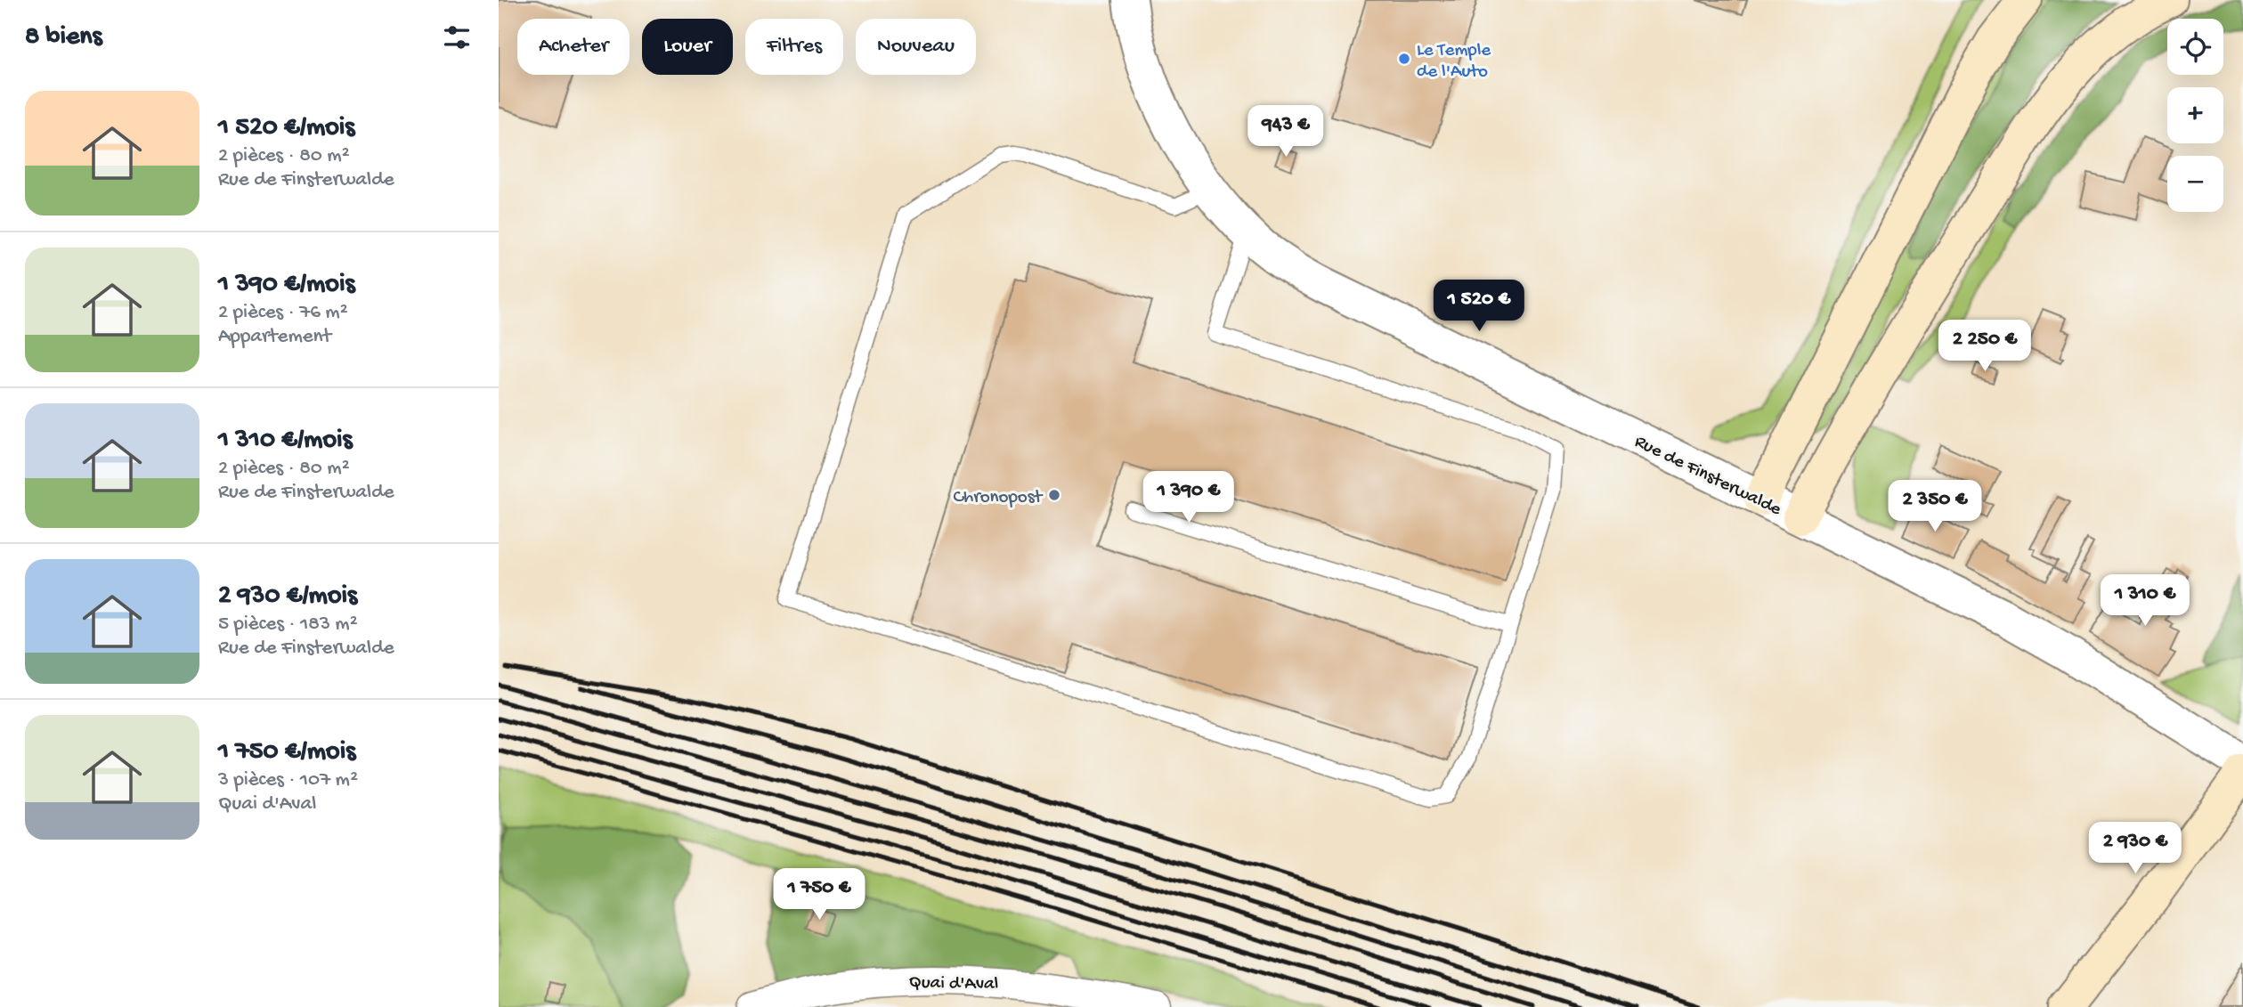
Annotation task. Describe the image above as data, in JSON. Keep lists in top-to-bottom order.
{
  "streets": {
    "street": ["Rue de Finsterwalde", "Quai d'Aval"]
  },
  "places": ["Le Temple de l'Auto", "Chronopost"],
  "page": {
    "heading": "8 biens",
    "map_buttons": ["+", "−"],
    "chip": [
      "Acheter",
      "Louer",
      "Filtres",
      "Nouveau"
    ],
    "list": [
      {
        "name": "1 520 €/mois",
        "note": "2 pièces · 80 m² · Rue de Finsterwalde"
      },
      {
        "name": "1 390 €/mois",
        "note": "2 pièces · 76 m² · Appartement"
      },
      {
        "name": "1 310 €/mois",
        "note": "2 pièces · 80 m² · Rue de Finsterwalde"
      },
      {
        "name": "2 930 €/mois",
        "note": "5 pièces · 183 m² · Rue de Finsterwalde"
      },
      {
        "name": "1 750 €/mois",
        "note": "3 pièces · 107 m² · Quai d'Aval"
      }
    ],
    "price": [
      "943 €",
      "1 520 €",
      "2 250 €",
      "1 390 €",
      "2 350 €",
      "1 310 €",
      "2 930 €",
      "1 750 €"
    ]
  }
}
